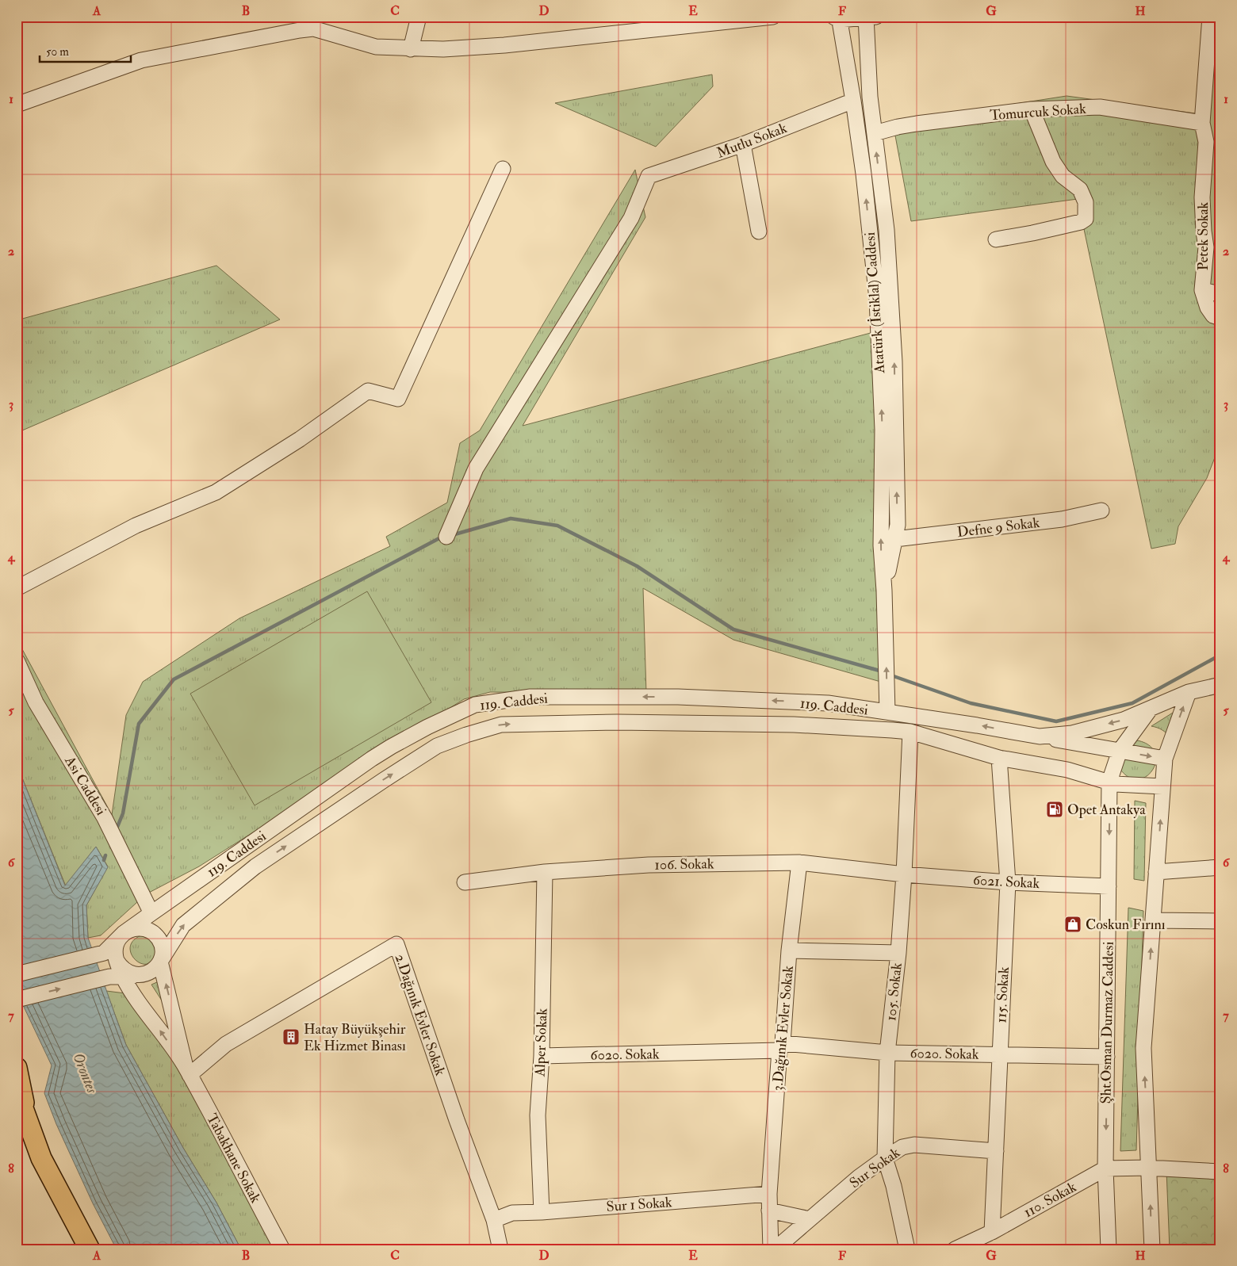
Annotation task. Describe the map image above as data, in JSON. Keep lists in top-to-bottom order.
{
  "streets": {
    "street": [
      "Tomurcuk Sokak",
      "Mutlu Sokak",
      "Petek Sokak",
      "Atatürk (İstiklal) Caddesi",
      "Defne 9 Sokak",
      "119. Caddesi",
      "Asi Caddesi",
      "106. Sokak",
      "6021. Sokak",
      "105. Sokak",
      "115. Sokak",
      "2.Dağınık Evler Sokak",
      "Şht.Osman Durmaz Caddesi",
      "3.Dağınık Evler Sokak",
      "Alper Sokak",
      "6020. Sokak",
      "Tabakhane Sokak",
      "Sur Sokak",
      "110. Sokak",
      "Sur 1 Sokak"
    ]
  },
  "crossings": [
    ["Tomurcuk Sokak", "Petek Sokak"],
    ["Tomurcuk Sokak", "Atatürk (İstiklal) Caddesi"],
    ["Mutlu Sokak", "Atatürk (İstiklal) Caddesi"],
    ["Atatürk (İstiklal) Caddesi", "Defne 9 Sokak"],
    ["Atatürk (İstiklal) Caddesi", "119. Caddesi"],
    ["119. Caddesi", "Asi Caddesi"],
    ["119. Caddesi", "105. Sokak"],
    ["119. Caddesi", "115. Sokak"],
    ["119. Caddesi", "Şht.Osman Durmaz Caddesi"],
    ["106. Sokak", "6021. Sokak"],
    ["106. Sokak", "105. Sokak"],
    ["106. Sokak", "3.Dağınık Evler Sokak"],
    ["106. Sokak", "Alper Sokak"],
    ["6021. Sokak", "105. Sokak"],
    ["6021. Sokak", "115. Sokak"],
    ["6021. Sokak", "Şht.Osman Durmaz Caddesi"],
    ["105. Sokak", "6020. Sokak"],
    ["105. Sokak", "Sur Sokak"],
    ["115. Sokak", "6020. Sokak"],
    ["115. Sokak", "Sur Sokak"],
    ["115. Sokak", "110. Sokak"],
    ["2.Dağınık Evler Sokak", "Tabakhane Sokak"],
    ["2.Dağınık Evler Sokak", "Sur 1 Sokak"],
    ["Şht.Osman Durmaz Caddesi", "6020. Sokak"],
    ["Şht.Osman Durmaz Caddesi", "110. Sokak"],
    ["3.Dağınık Evler Sokak", "6020. Sokak"],
    ["3.Dağınık Evler Sokak", "Sur 1 Sokak"],
    ["Alper Sokak", "6020. Sokak"],
    ["Alper Sokak", "Sur 1 Sokak"]
  ],
  "one_way": ["Atatürk (İstiklal) Caddesi"],
  "water": ["Orontes"],
  "places": {
    "fuel station": ["Opet Antakya"],
    "shop": ["Coskun Fırını"],
    "building": ["Hatay Büyükşehir Ek Hizmet Binası"]
  },
  "scale_bar": "50 m",
  "grid": {
    "columns": [
      "A",
      "B",
      "C",
      "D",
      "E",
      "F",
      "G",
      "H"
    ],
    "rows": [
      "1",
      "2",
      "3",
      "4",
      "5",
      "6",
      "7",
      "8"
    ]
  }
}
